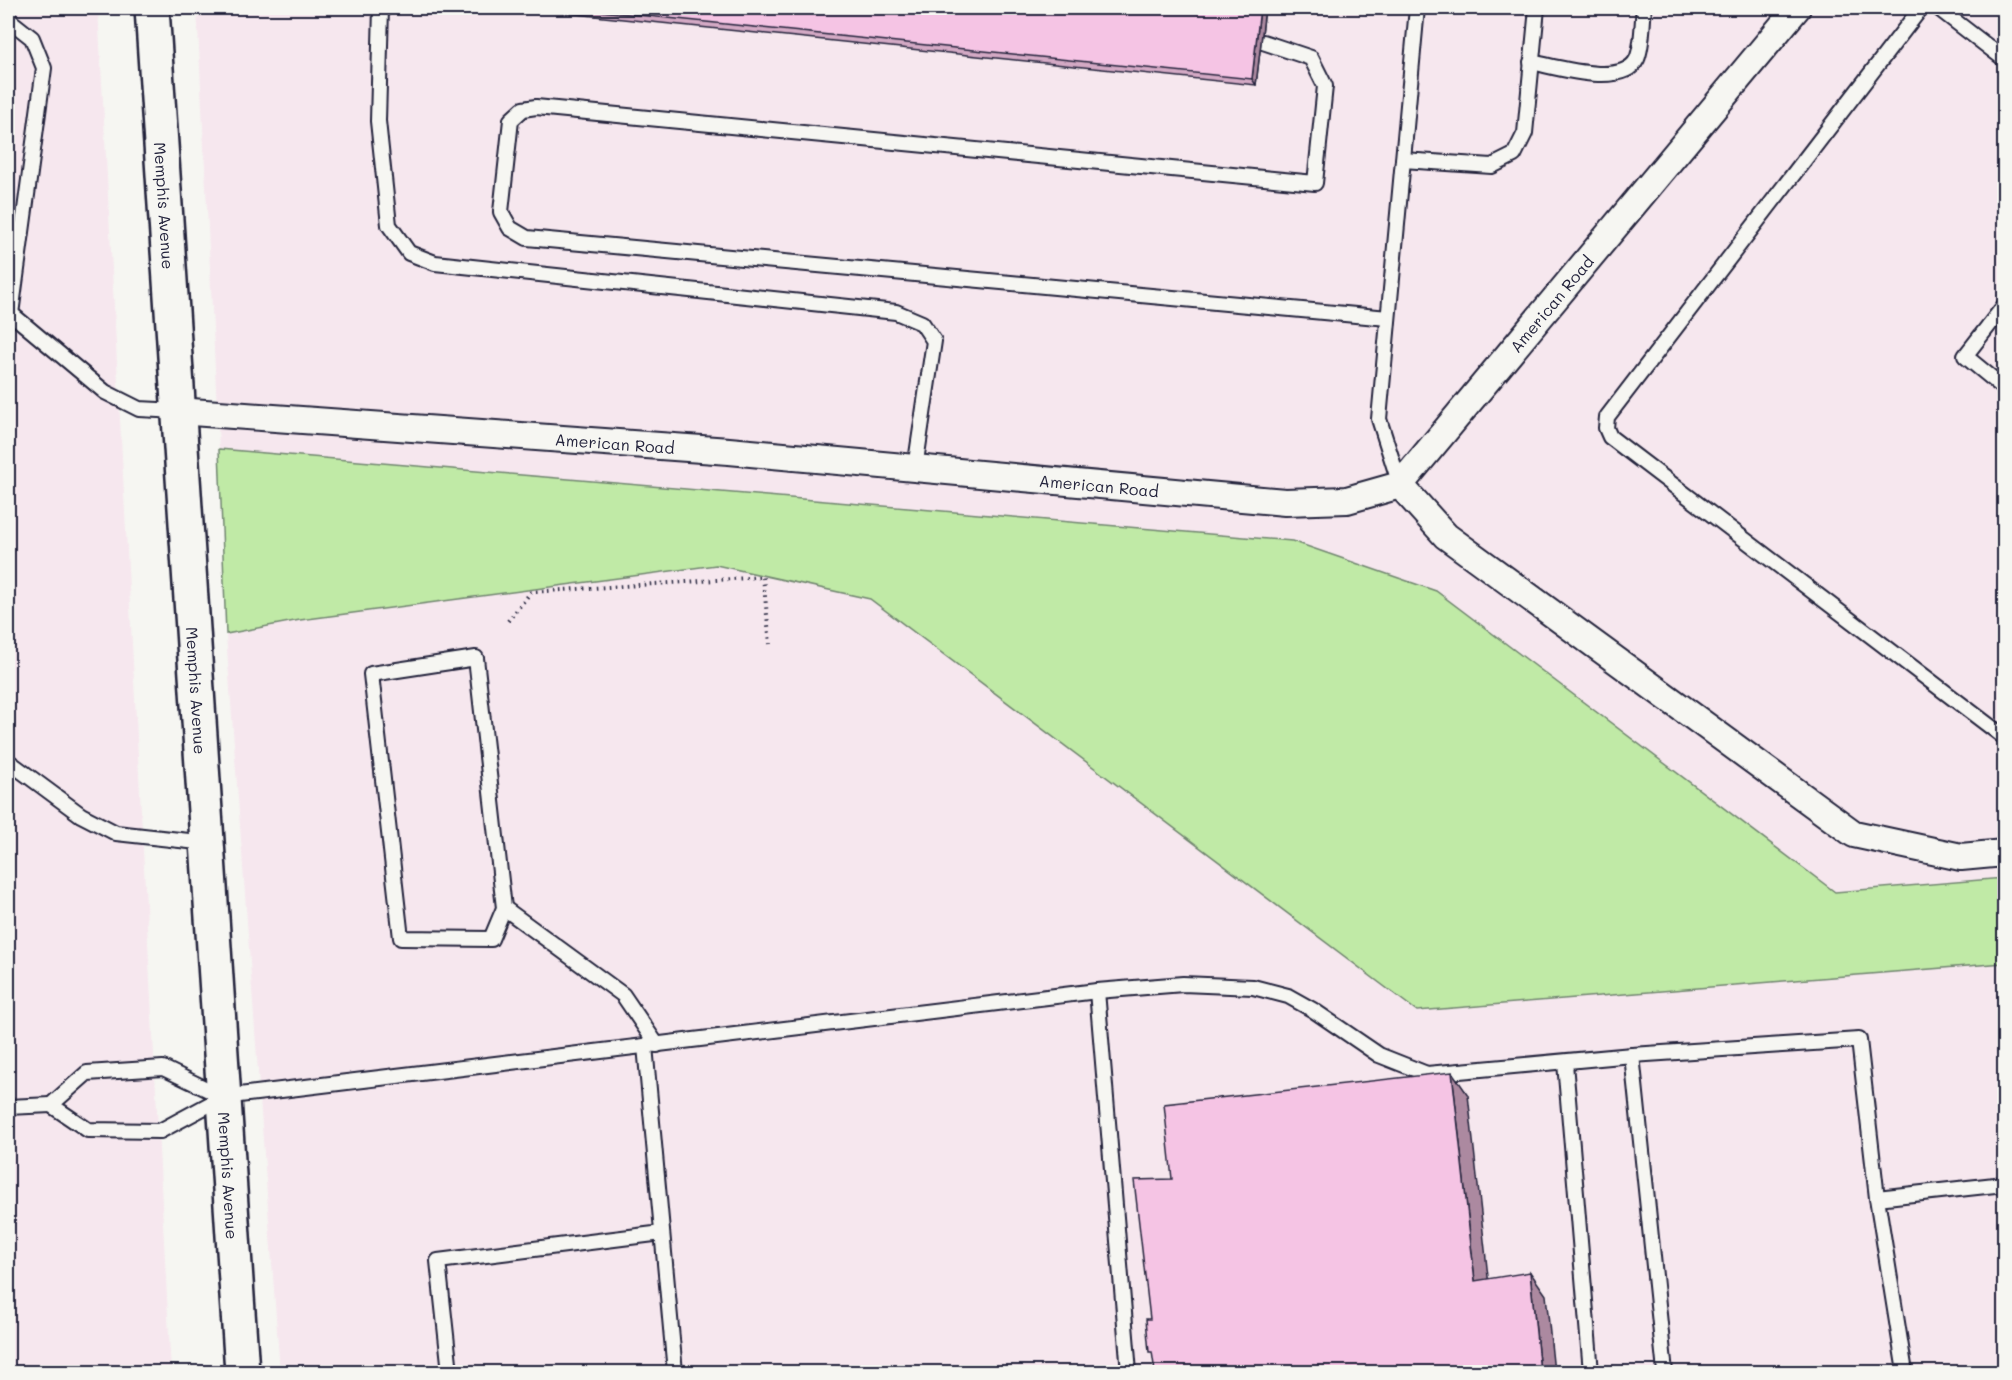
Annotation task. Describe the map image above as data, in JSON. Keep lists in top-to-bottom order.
{
  "streets": {
    "main road": ["Memphis Avenue"],
    "street": ["American Road"]
  },
  "crossings": [
    ["Memphis Avenue", "American Road"]
  ]
}
